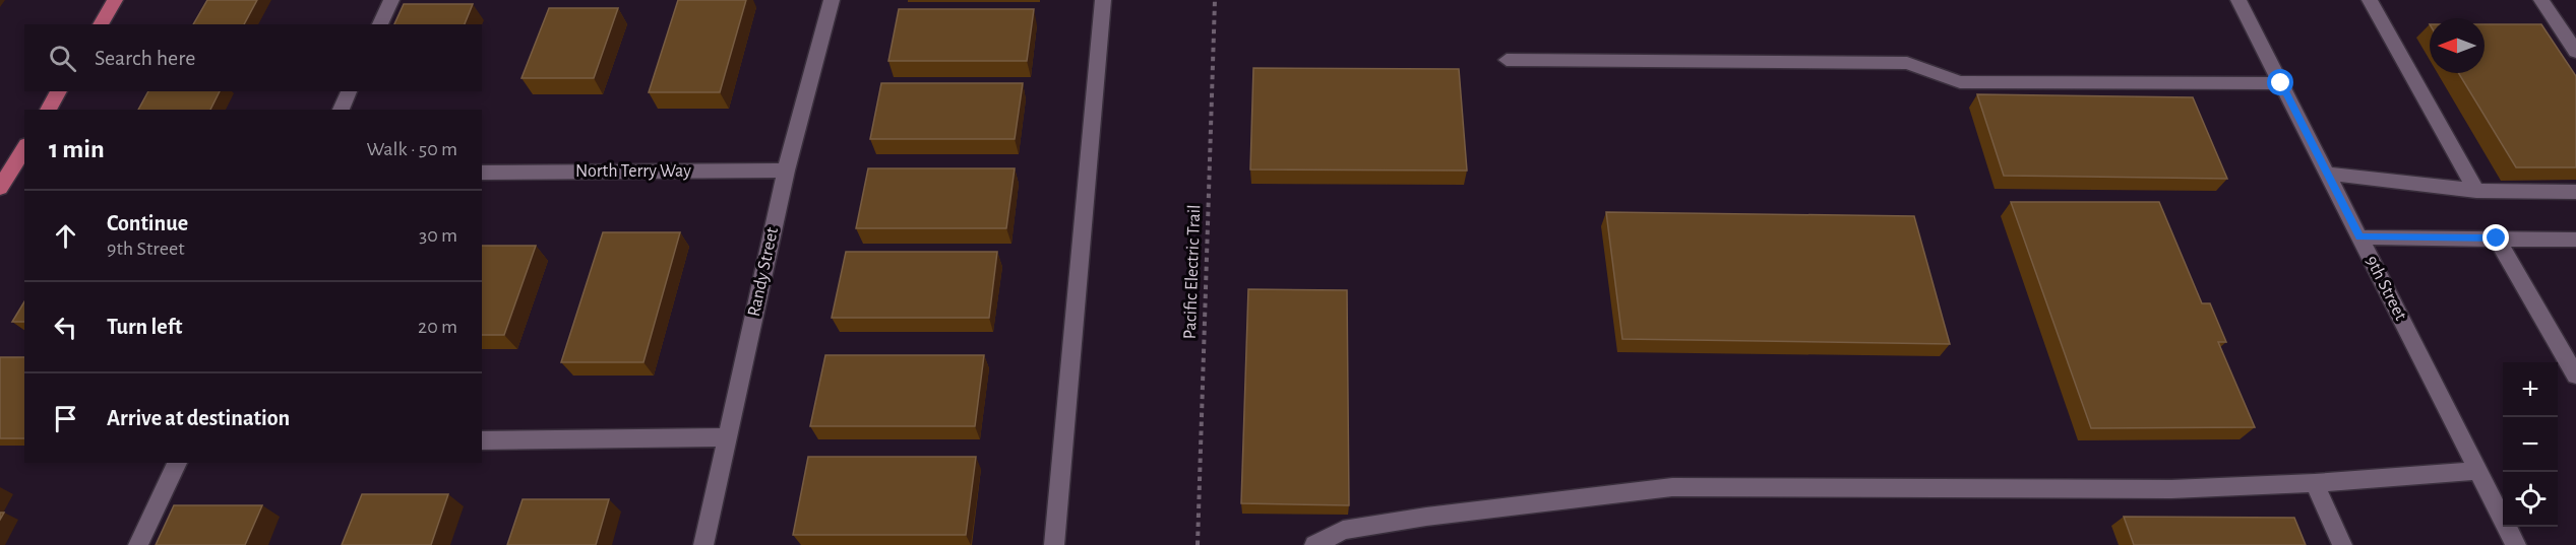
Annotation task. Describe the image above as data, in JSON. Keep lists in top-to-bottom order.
{
  "streets": {
    "street": ["North Terry Way", "Randy Street", "9th Street"],
    "path": ["Pacific Electric Trail"]
  },
  "crossings": [
    ["North Terry Way", "Randy Street"]
  ],
  "north": "left",
  "page": {
    "search": "Search here",
    "heading": ["1 min", "Walk · 50 m"],
    "list": [
      ["Continue", "9th Street", "30 m"],
      ["Turn left", "20 m"],
      "Arrive at destination"
    ],
    "map_buttons": ["+", "−"]
  }
}
